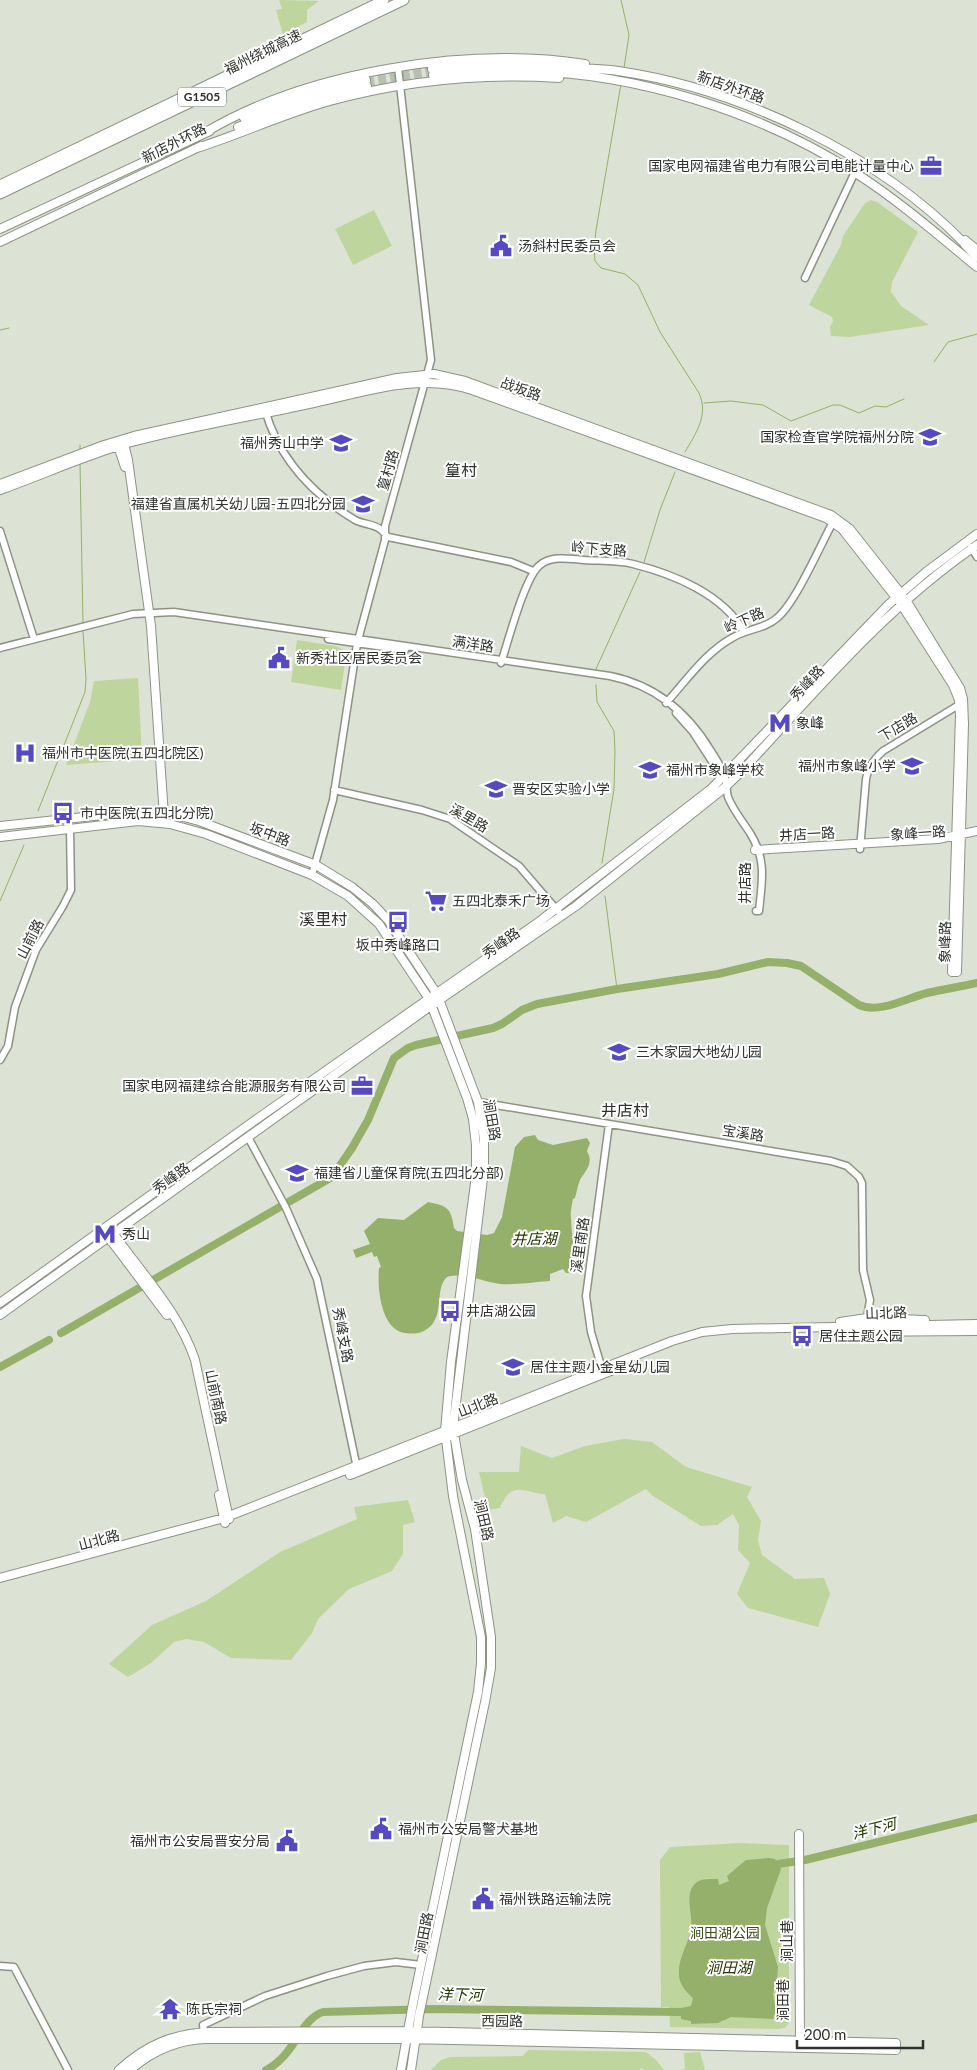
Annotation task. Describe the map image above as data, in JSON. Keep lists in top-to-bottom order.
{
  "streets": {
    "highway": ["福州绕城高速", "新店外环路", "G1505"],
    "main road": [
      "战坂路",
      "秀峰路",
      "象峰一路",
      "坂中路",
      "井店一路",
      "象峰路",
      "涧田路",
      "山北路",
      "山前南路",
      "涧山巷",
      "西园路"
    ],
    "street": [
      "篁村路",
      "岭下支路",
      "岭下路",
      "满洋路",
      "下店路",
      "溪里路",
      "井店路",
      "山前路",
      "宝溪路",
      "溪里南路",
      "秀峰支路"
    ]
  },
  "crossings": [
    ["战坂路", "篁村路"],
    ["战坂路", "岭下路"],
    ["战坂路", "象峰路"],
    ["篁村路", "满洋路"],
    ["篁村路", "溪里路"],
    ["篁村路", "坂中路"],
    ["岭下支路", "岭下路"],
    ["岭下路", "满洋路"],
    ["满洋路", "秀峰路"],
    ["满洋路", "井店路"],
    ["秀峰路", "溪里路"],
    ["秀峰路", "坂中路"],
    ["秀峰路", "井店路"],
    ["秀峰路", "涧田路"],
    ["秀峰路", "秀峰支路"],
    ["秀峰路", "山前南路"],
    ["下店路", "象峰一路"],
    ["下店路", "井店一路"],
    ["下店路", "象峰路"],
    ["象峰一路", "井店一路"],
    ["象峰一路", "象峰路"],
    ["坂中路", "山前路"],
    ["坂中路", "涧田路"],
    ["井店一路", "井店路"],
    ["涧田路", "宝溪路"],
    ["涧田路", "山北路"],
    ["涧田路", "西园路"],
    ["宝溪路", "溪里南路"],
    ["溪里南路", "山北路"],
    ["山北路", "秀峰支路"],
    ["山北路", "山前南路"],
    ["涧山巷", "西园路"]
  ],
  "districts": ["篁村", "溪里村", "井店村"],
  "water": ["井店湖", "洋下河", "涧田湖"],
  "parks": ["涧田湖公园"],
  "places": {
    "office": ["国家电网福建省电力有限公司电能计量中心", "国家电网福建综合能源服务有限公司"],
    "public building": [
      "汤斜村民委员会",
      "新秀社区居民委员会",
      "福州市公安局警犬基地",
      "福州市公安局晋安分局",
      "福州铁路运输法院"
    ],
    "school or university": [
      "国家检查官学院福州分院",
      "福州秀山中学",
      "福建省直属机关幼儿园-五四北分园",
      "福州市象峰小学",
      "福州市象峰学校",
      "晋安区实验小学",
      "三木家园大地幼儿园",
      "福建省儿童保育院(五四北分部)",
      "居住主题小金星幼儿园"
    ],
    "metro station": ["象峰", "秀山"],
    "hospital": ["福州市中医院(五四北院区)"],
    "bus stop": [
      "市中医院(五四北分院)",
      "坂中秀峰路口",
      "井店湖公园",
      "居住主题公园"
    ],
    "supermarket": ["五四北泰禾广场"],
    "temple": ["陈氏宗祠"]
  },
  "scale_bar": "200 m"
}
